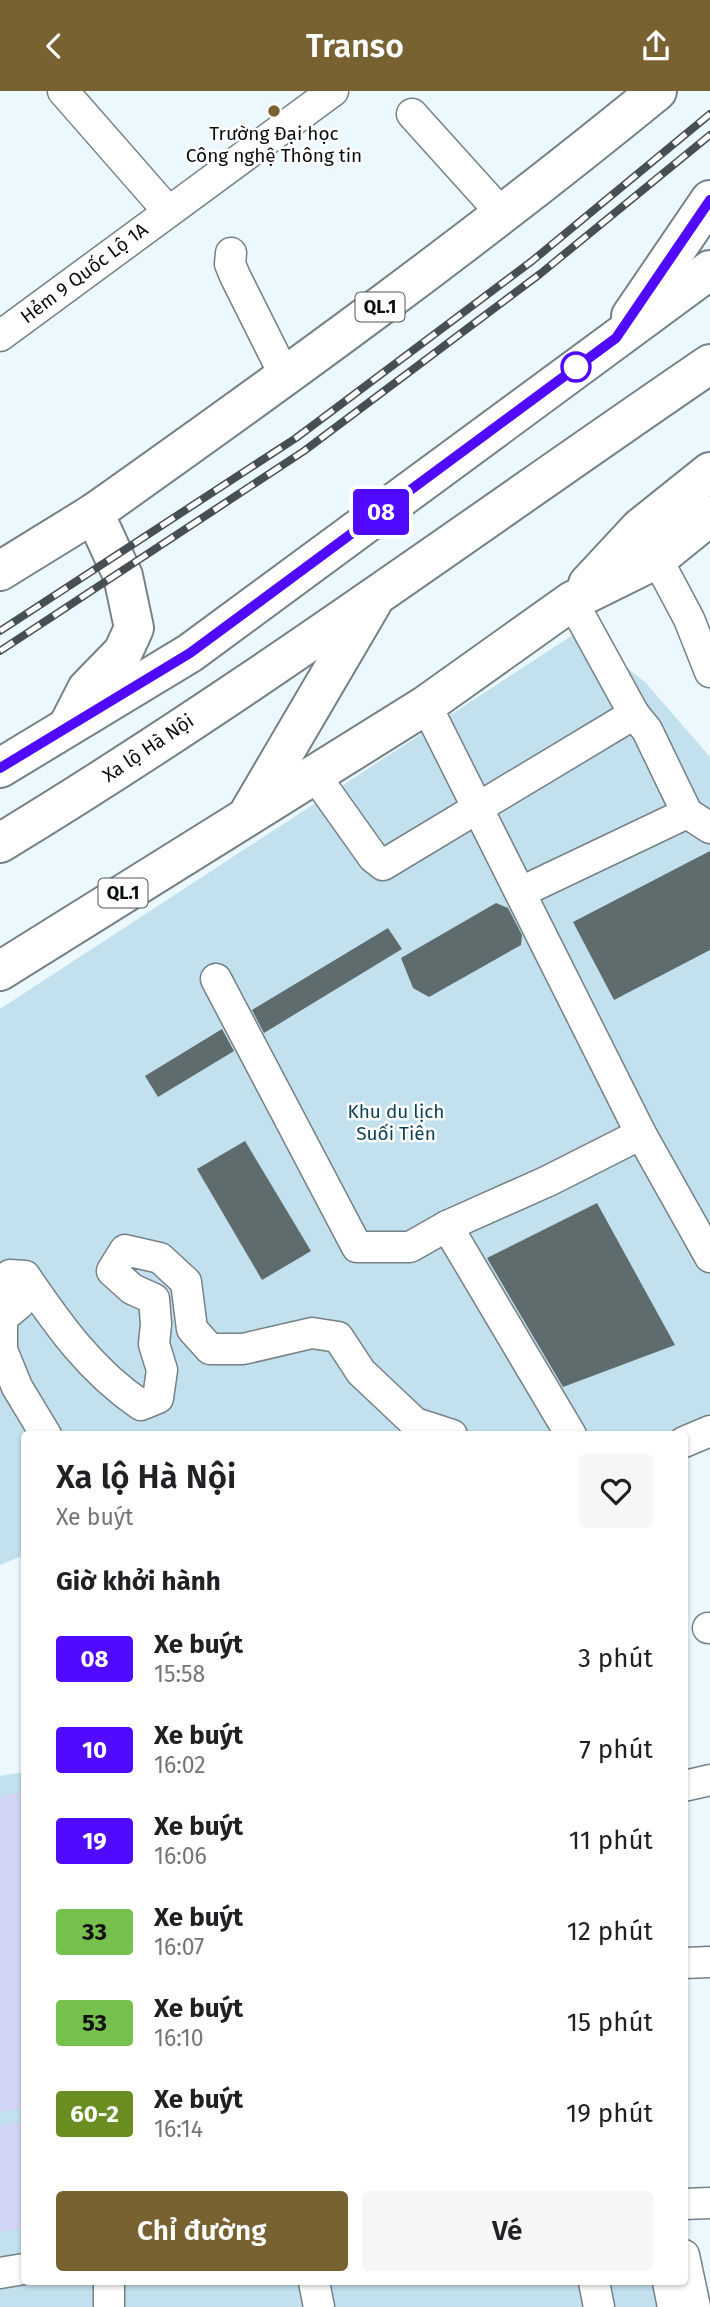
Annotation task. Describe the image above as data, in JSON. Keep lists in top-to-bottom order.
{
  "streets": {
    "main road": ["QL.1", "Xa lộ Hà Nội"],
    "street": ["Hẻm 9 Quốc Lộ 1A"]
  },
  "parks": ["Khu du lịch Suối Tiên"],
  "places": ["Trường Đại học Công nghệ Thông tin"],
  "lines": ["bus line 08"],
  "page": {
    "header": "Transo",
    "on_map": "08",
    "heading": [
      ["Xa lộ Hà Nội", "Xe buýt"],
      "Giờ khởi hành"
    ],
    "list": [
      {
        "mark": "08",
        "name": "Xe buýt",
        "note": "15:58",
        "value": "3 phút"
      },
      {
        "mark": "10",
        "name": "Xe buýt",
        "note": "16:02",
        "value": "7 phút"
      },
      {
        "mark": "19",
        "name": "Xe buýt",
        "note": "16:06",
        "value": "11 phút"
      },
      {
        "mark": "33",
        "name": "Xe buýt",
        "note": "16:07",
        "value": "12 phút"
      },
      {
        "mark": "53",
        "name": "Xe buýt",
        "note": "16:10",
        "value": "15 phút"
      },
      {
        "mark": "60-2",
        "name": "Xe buýt",
        "note": "16:14",
        "value": "19 phút"
      }
    ],
    "buttons": ["Chỉ đường", "Vé"]
  }
}
